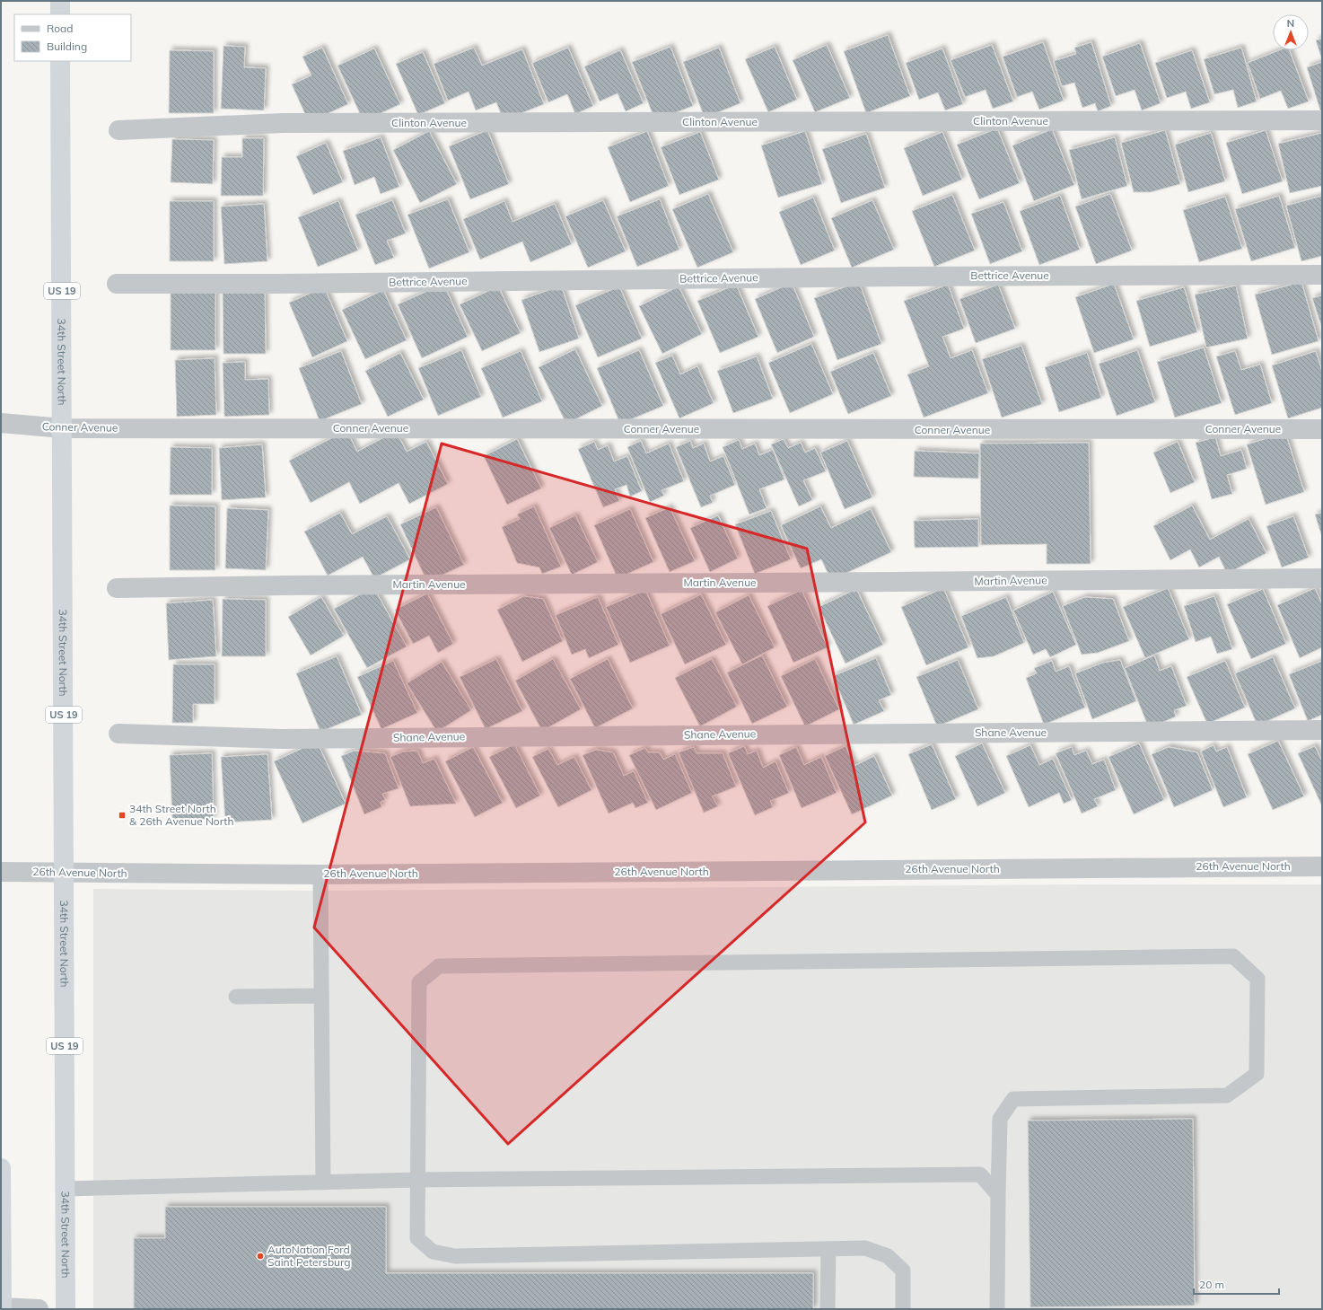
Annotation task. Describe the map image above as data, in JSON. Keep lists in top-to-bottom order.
{
  "streets": {
    "highway": ["US 19", "34th Street North"],
    "street": [
      "Clinton Avenue",
      "Bettrice Avenue",
      "Conner Avenue",
      "Martin Avenue",
      "Shane Avenue",
      "26th Avenue North"
    ]
  },
  "crossings": [
    ["34th Street North", "Conner Avenue"],
    ["34th Street North", "26th Avenue North"]
  ],
  "places": {
    "transit": ["34th Street North & 26th Avenue North"],
    "other": ["AutoNation Ford Saint Petersburg"]
  },
  "legend": ["Road", "Building"],
  "scale_bar": "20 m",
  "north": "top"
}
